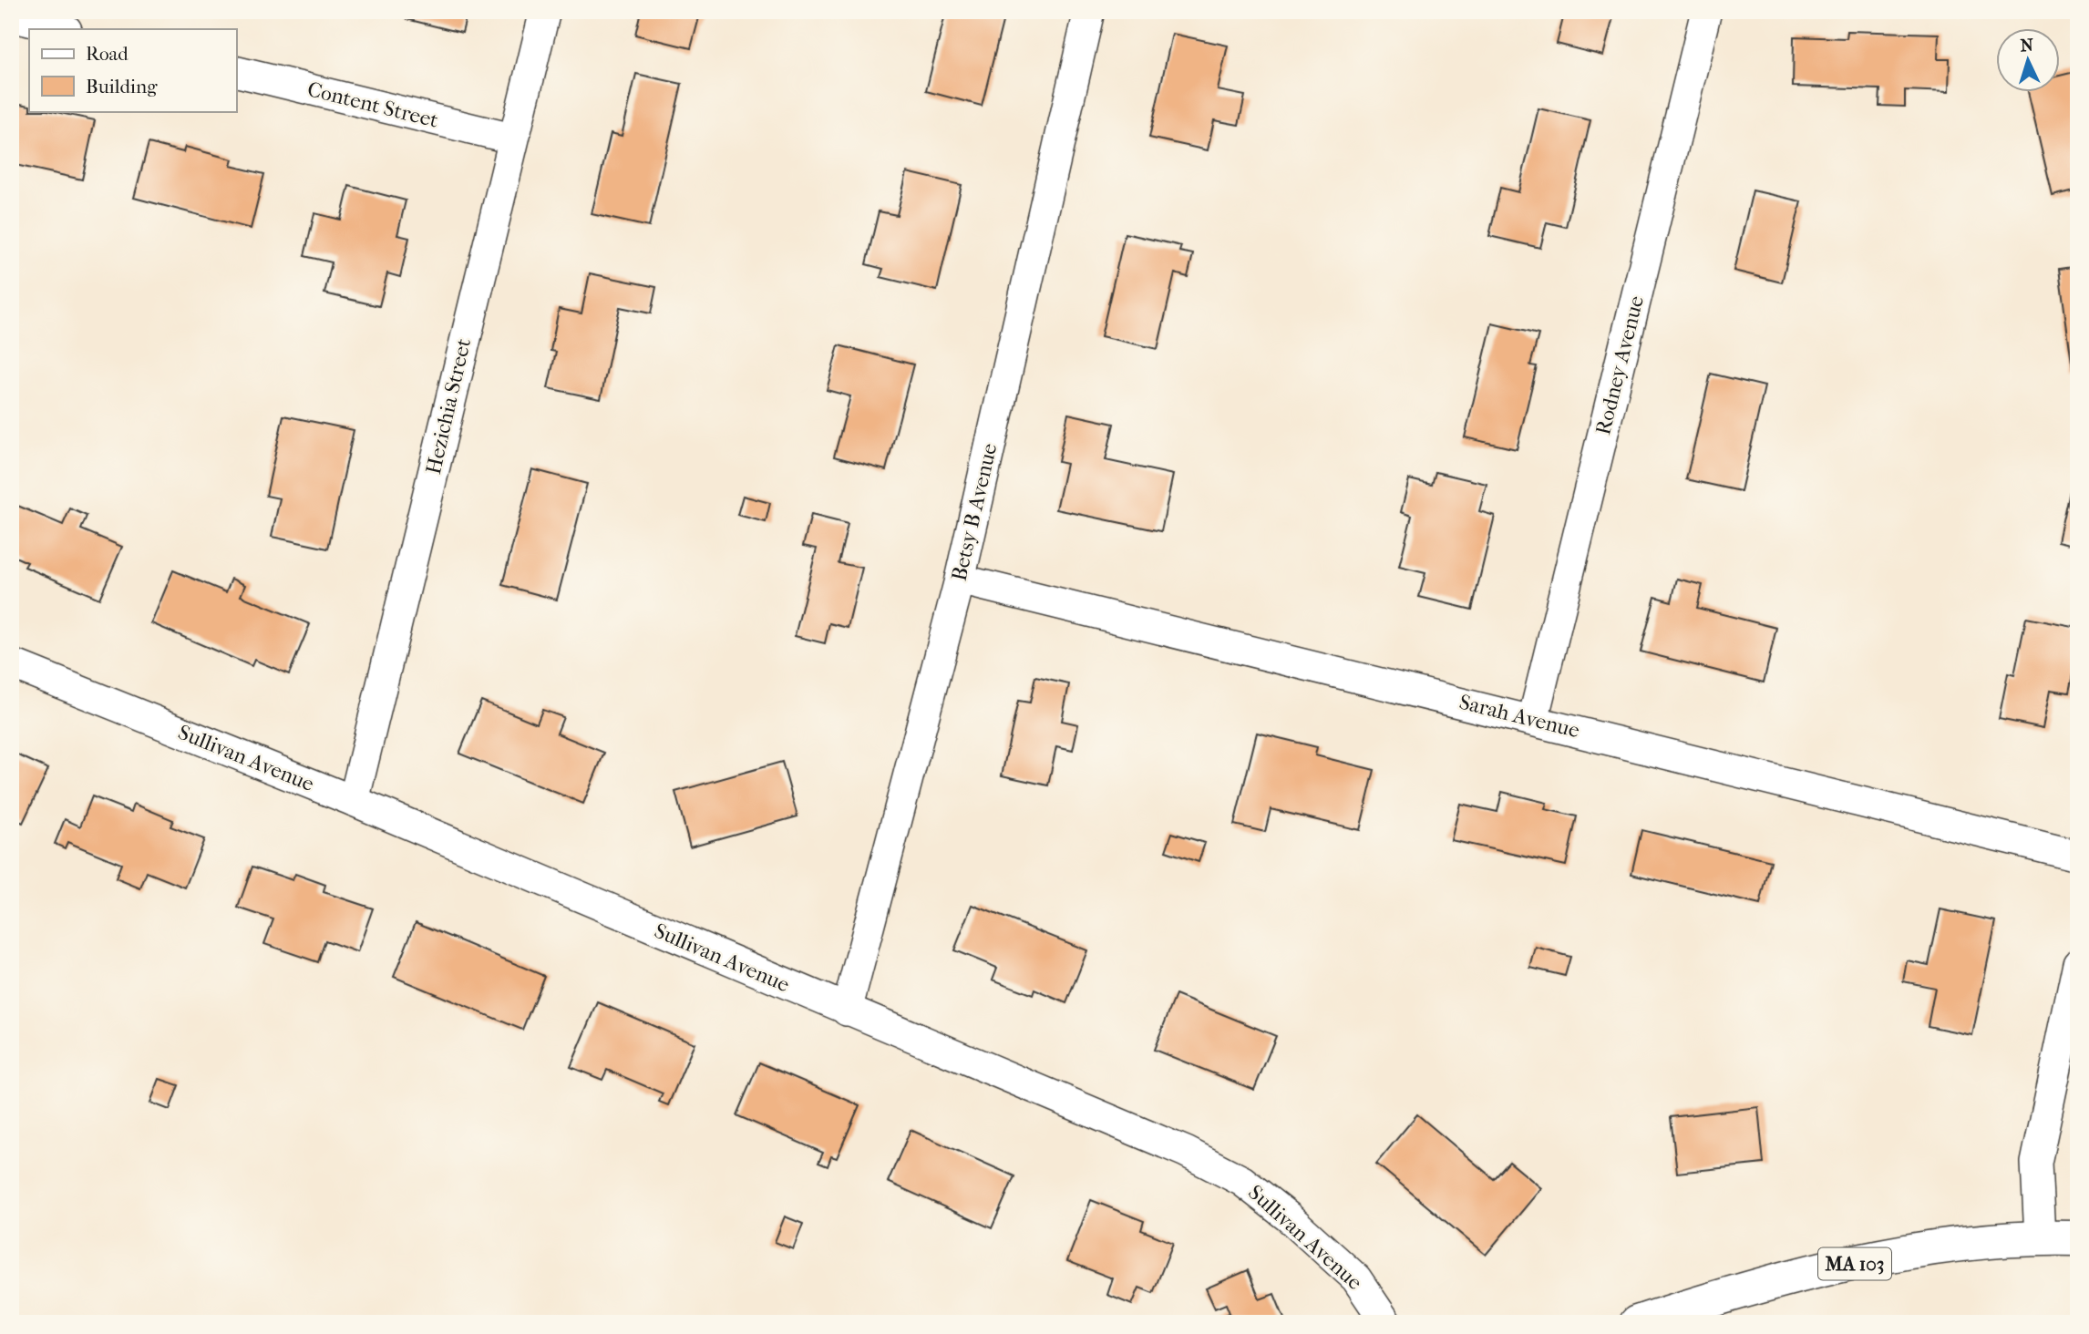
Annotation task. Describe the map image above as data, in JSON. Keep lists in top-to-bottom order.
{
  "streets": {
    "main road": ["MA 103"],
    "street": [
      "Content Street",
      "Rodney Avenue",
      "Hezichia Street",
      "Betsy B Avenue",
      "Sarah Avenue",
      "Sullivan Avenue"
    ]
  },
  "crossings": [
    ["Content Street", "Hezichia Street"],
    ["Rodney Avenue", "Sarah Avenue"],
    ["Hezichia Street", "Sullivan Avenue"],
    ["Betsy B Avenue", "Sarah Avenue"],
    ["Betsy B Avenue", "Sullivan Avenue"]
  ],
  "legend": ["Road", "Building"],
  "north": "top"
}
